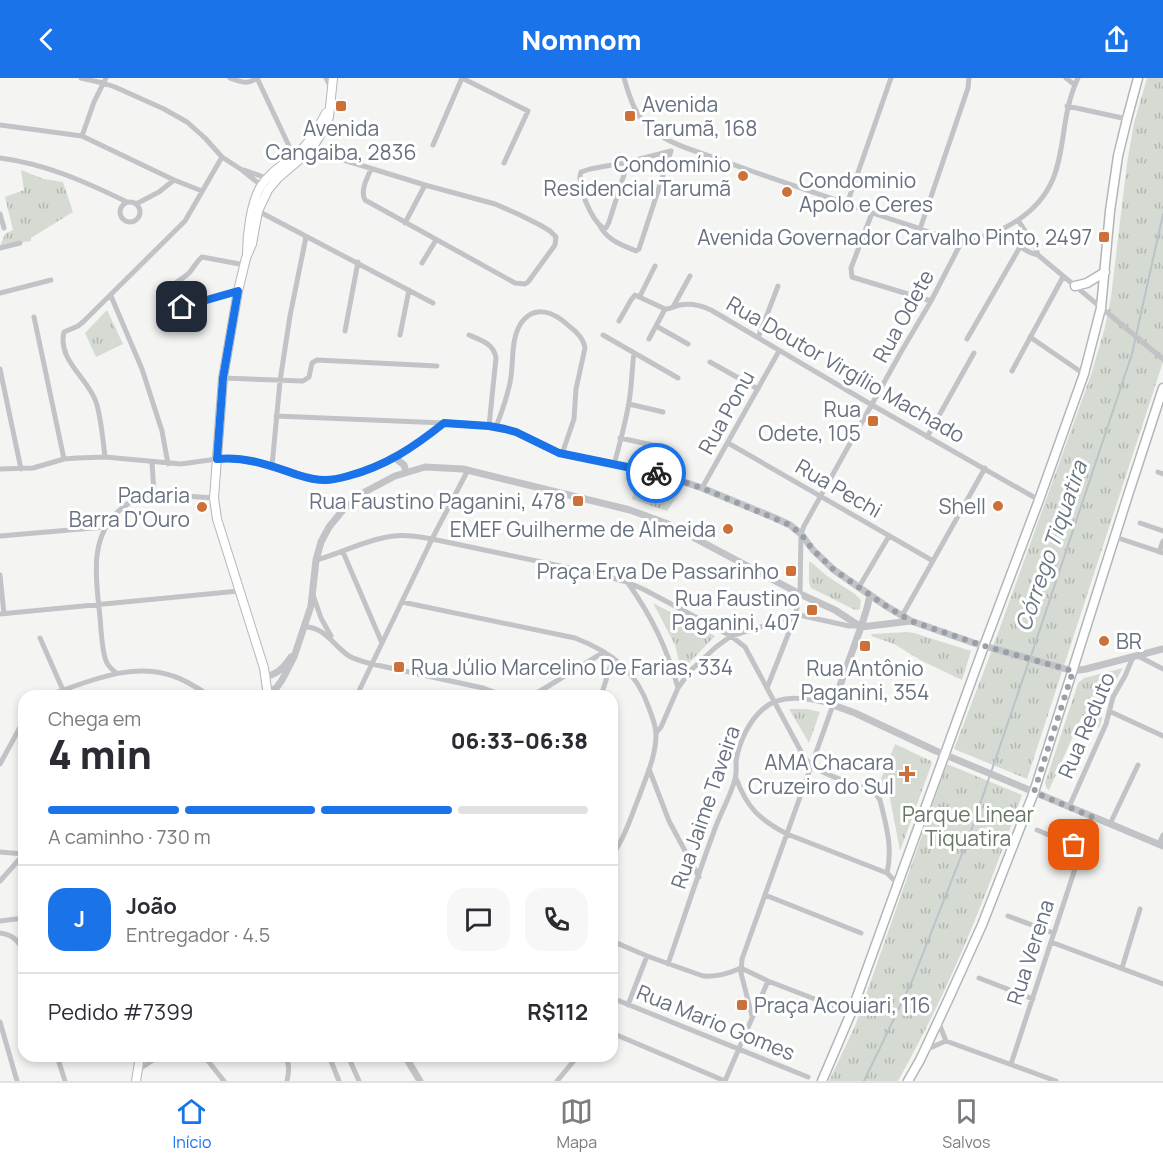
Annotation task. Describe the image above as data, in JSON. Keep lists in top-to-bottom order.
{
  "streets": {
    "street": [
      "Rua Odete",
      "Rua Doutor Virgílio Machado",
      "Rua Ponu",
      "Rua Pechi",
      "Rua Reduto",
      "Rua Jaime Taveira",
      "Rua Verena",
      "Rua Mario Gomes"
    ]
  },
  "crossings": [
    ["Rua Odete", "Rua Doutor Virgílio Machado"],
    ["Rua Odete", "Rua Pechi"],
    ["Rua Doutor Virgílio Machado", "Rua Ponu"],
    ["Rua Ponu", "Rua Pechi"]
  ],
  "water": ["Córrego Tiquatira"],
  "parks": ["Parque Linear Tiquatira"],
  "places": {
    "transit": [
      "Avenida Cangaiba, 2836",
      "Avenida Tarumã, 168",
      "Avenida Governador Carvalho Pinto, 2497",
      "Rua Odete, 105",
      "Rua Faustino Paganini, 478",
      "Praça Erva De Passarinho",
      "Rua Faustino Paganini, 407",
      "Rua Antônio Paganini, 354",
      "Rua Júlio Marcelino De Farias, 334",
      "Praça Acouiari, 116"
    ],
    "other": [
      "Condomínio Residencial Tarumã",
      "Condominio Apolo e Ceres",
      "Shell",
      "Padaria Barra D'Ouro",
      "EMEF Guilherme de Almeida",
      "BR"
    ],
    "health": ["AMA Chacara Cruzeiro do Sul"]
  },
  "page": {
    "header": "Nomnom",
    "heading": ["4 min", "Chega em", "06:33–06:38"],
    "panel": [
      "João",
      "Entregador · 4.5",
      "Pedido #7399",
      "R$112"
    ],
    "bar": "A caminho · 730 m",
    "round": "J",
    "tabs": ["Início", "Mapa", "Salvos"]
  }
}
